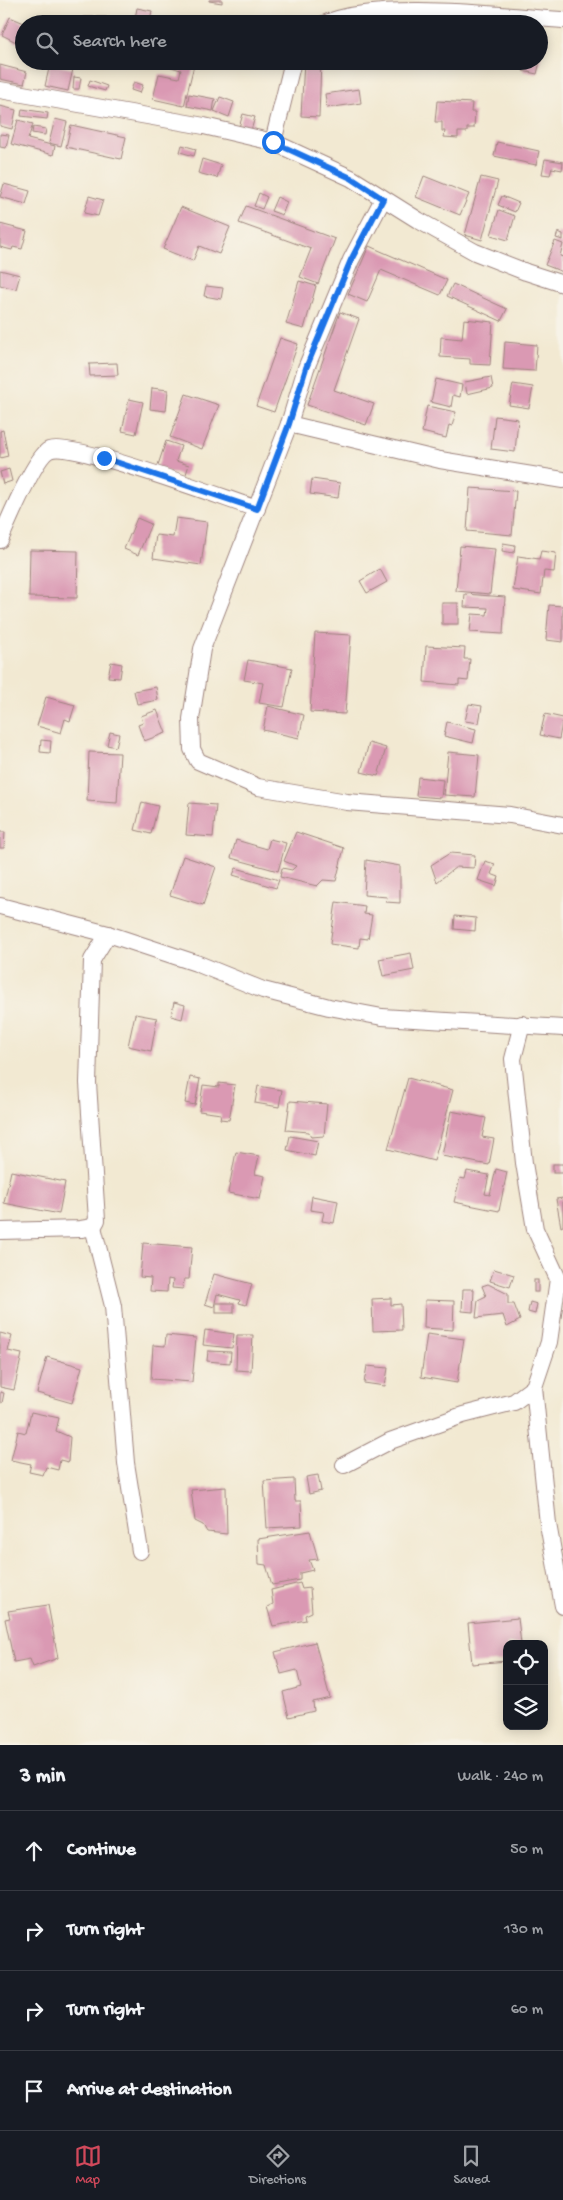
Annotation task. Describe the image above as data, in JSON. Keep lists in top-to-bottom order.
{
  "page": {
    "search": "Search here",
    "heading": ["3 min", "Walk · 240 m"],
    "list": [
      ["Continue", "50 m"],
      ["Turn right", "130 m"],
      ["Turn right", "60 m"],
      "Arrive at destination"
    ],
    "nav": ["Map", "Directions", "Saved"]
  }
}
